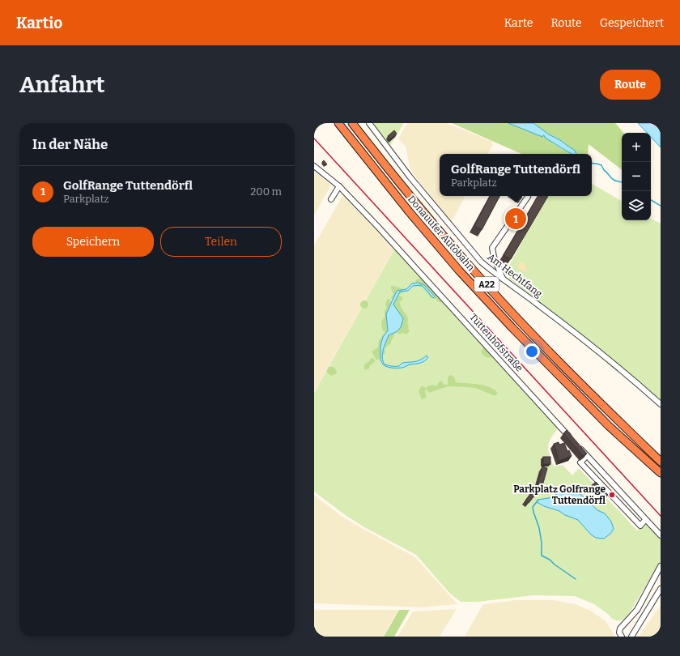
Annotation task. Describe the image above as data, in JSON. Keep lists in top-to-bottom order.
{
  "streets": {
    "highway": ["Donauufer Autobahn", "A22"],
    "street": ["Am Hechtfang", "Tuttenhofstraße"]
  },
  "places": ["Parkplatz Golfrange Tuttendörfl"],
  "page": {
    "header": "Kartio",
    "nav": ["Karte", "Route", "Gespeichert"],
    "buttons": [
      "Route",
      ["Speichern", "Teilen"]
    ],
    "title": "Anfahrt",
    "heading": "In der Nähe",
    "map_buttons": ["+", "−"],
    "popup": ["GolfRange Tuttendörfl", "Parkplatz"],
    "list": [
      {
        "mark": "1",
        "name": "GolfRange Tuttendörfl",
        "note": "Parkplatz",
        "value": "200 m"
      }
    ],
    "pins": "1"
  }
}
